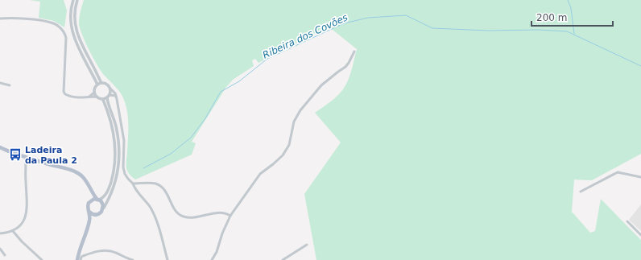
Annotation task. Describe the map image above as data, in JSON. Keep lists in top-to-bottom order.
{
  "water": ["Ribeira dos Covões"],
  "places": {
    "bus stop": ["Ladeira da Paula 2"]
  },
  "scale_bar": "200 m"
}
